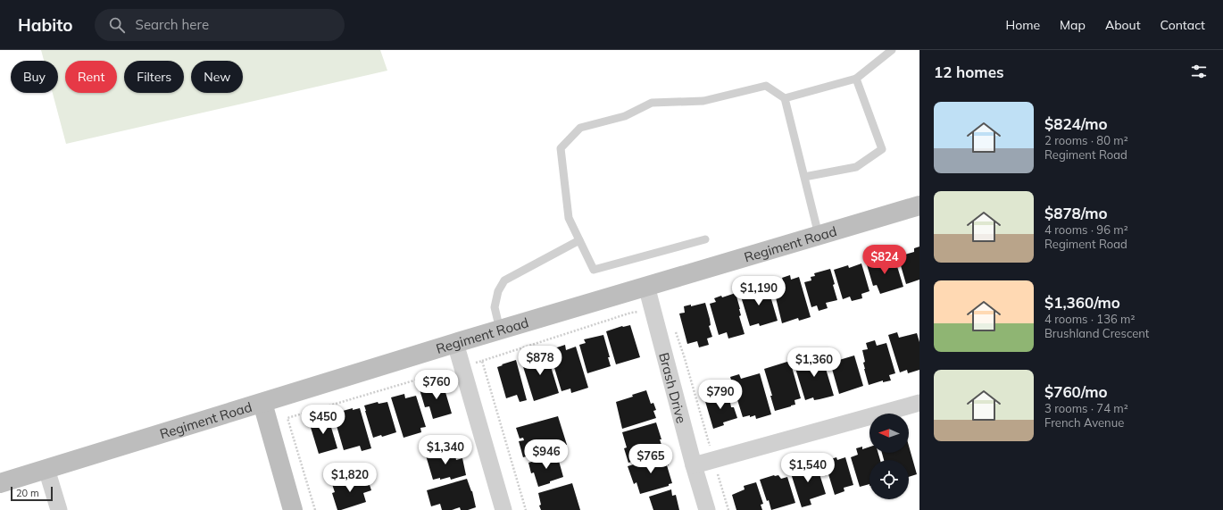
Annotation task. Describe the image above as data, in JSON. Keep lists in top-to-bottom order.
{
  "streets": {
    "street": ["Regiment Road", "Brash Drive"]
  },
  "crossings": [
    ["Regiment Road", "Brash Drive"]
  ],
  "scale_bar": "20 m",
  "north": "left",
  "page": {
    "header": "Habito",
    "search": "Search here",
    "nav": [
      "Home",
      "Map",
      "About",
      "Contact"
    ],
    "heading": "12 homes",
    "chip": [
      "Buy",
      "Rent",
      "Filters",
      "New"
    ],
    "list": [
      {
        "name": "$824/mo",
        "note": "2 rooms · 80 m² · Regiment Road"
      },
      {
        "name": "$878/mo",
        "note": "4 rooms · 96 m² · Regiment Road"
      },
      {
        "name": "$1,360/mo",
        "note": "4 rooms · 136 m² · Brushland Crescent"
      },
      {
        "name": "$760/mo",
        "note": "3 rooms · 74 m² · French Avenue"
      }
    ],
    "price": [
      "$824",
      "$1,190",
      "$878",
      "$1,360",
      "$760",
      "$790",
      "$450",
      "$1,340",
      "$946",
      "$765",
      "$1,540",
      "$1,820"
    ],
    "scale": "20 m"
  }
}
